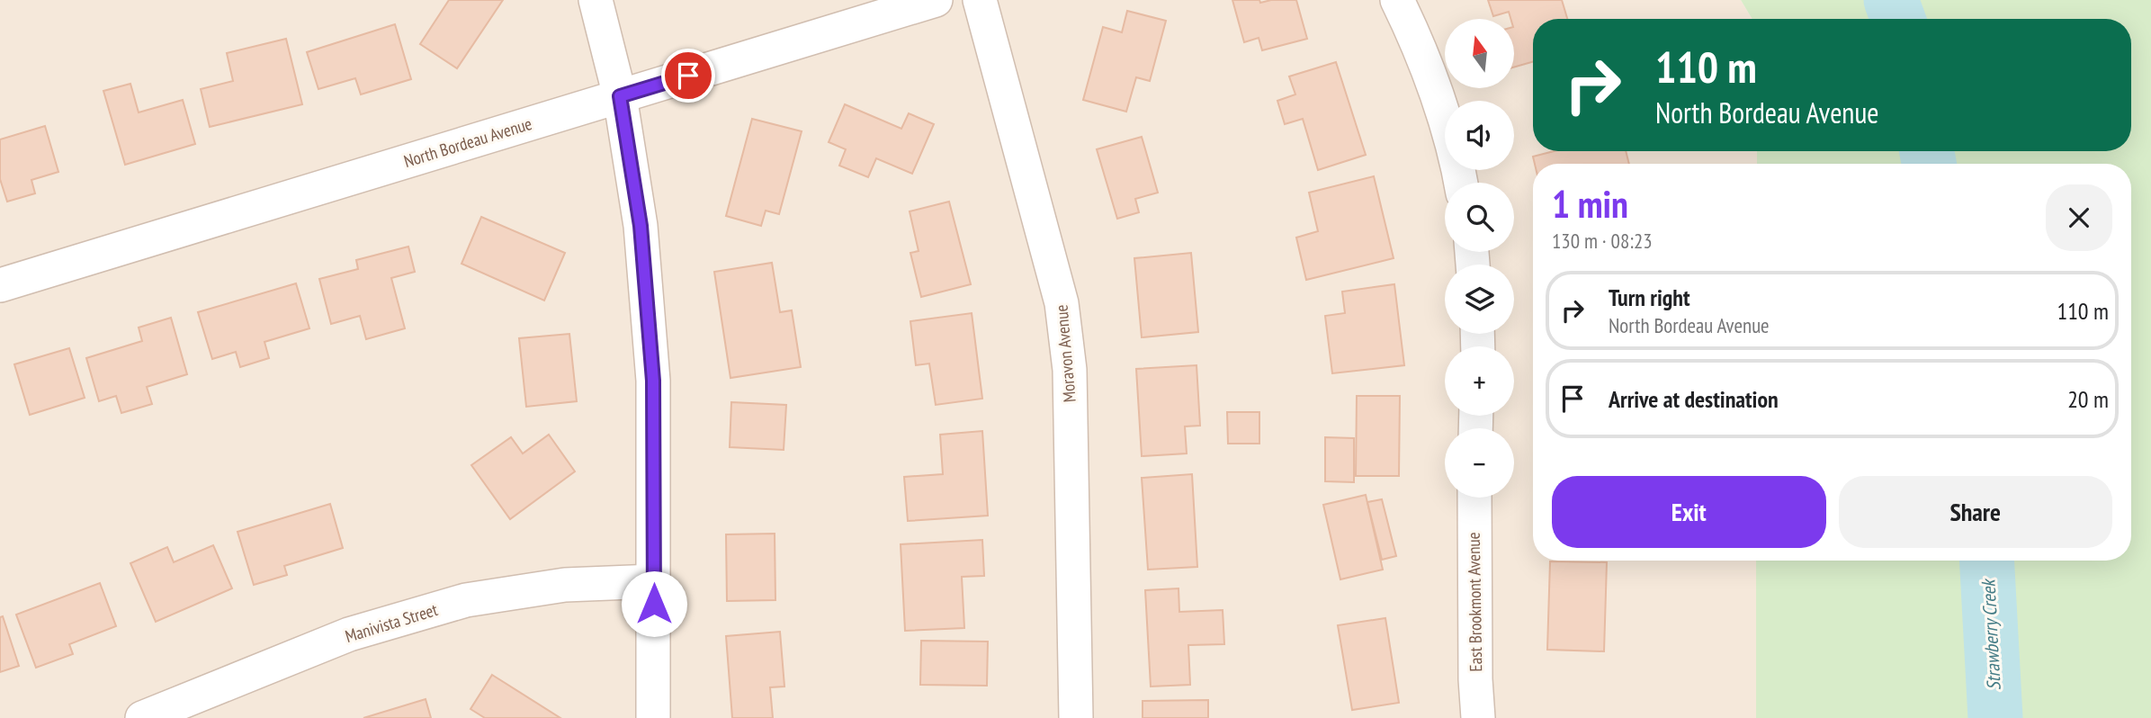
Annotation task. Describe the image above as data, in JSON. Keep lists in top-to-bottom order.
{
  "streets": {
    "street": [
      "North Bordeau Avenue",
      "Moravon Avenue",
      "East Brookmont Avenue",
      "Manivista Street"
    ]
  },
  "water": ["Strawberry Creek"],
  "north": "top",
  "page": {
    "map_buttons": ["+", "−"],
    "turn": ["110 m", "North Bordeau Avenue"],
    "heading": ["1 min", "130 m · 08:23"],
    "list": [
      {
        "name": "Turn right",
        "note": "North Bordeau Avenue",
        "value": "110 m"
      },
      {
        "name": "Arrive at destination",
        "value": "20 m"
      }
    ],
    "buttons": ["Exit", "Share"]
  }
}
